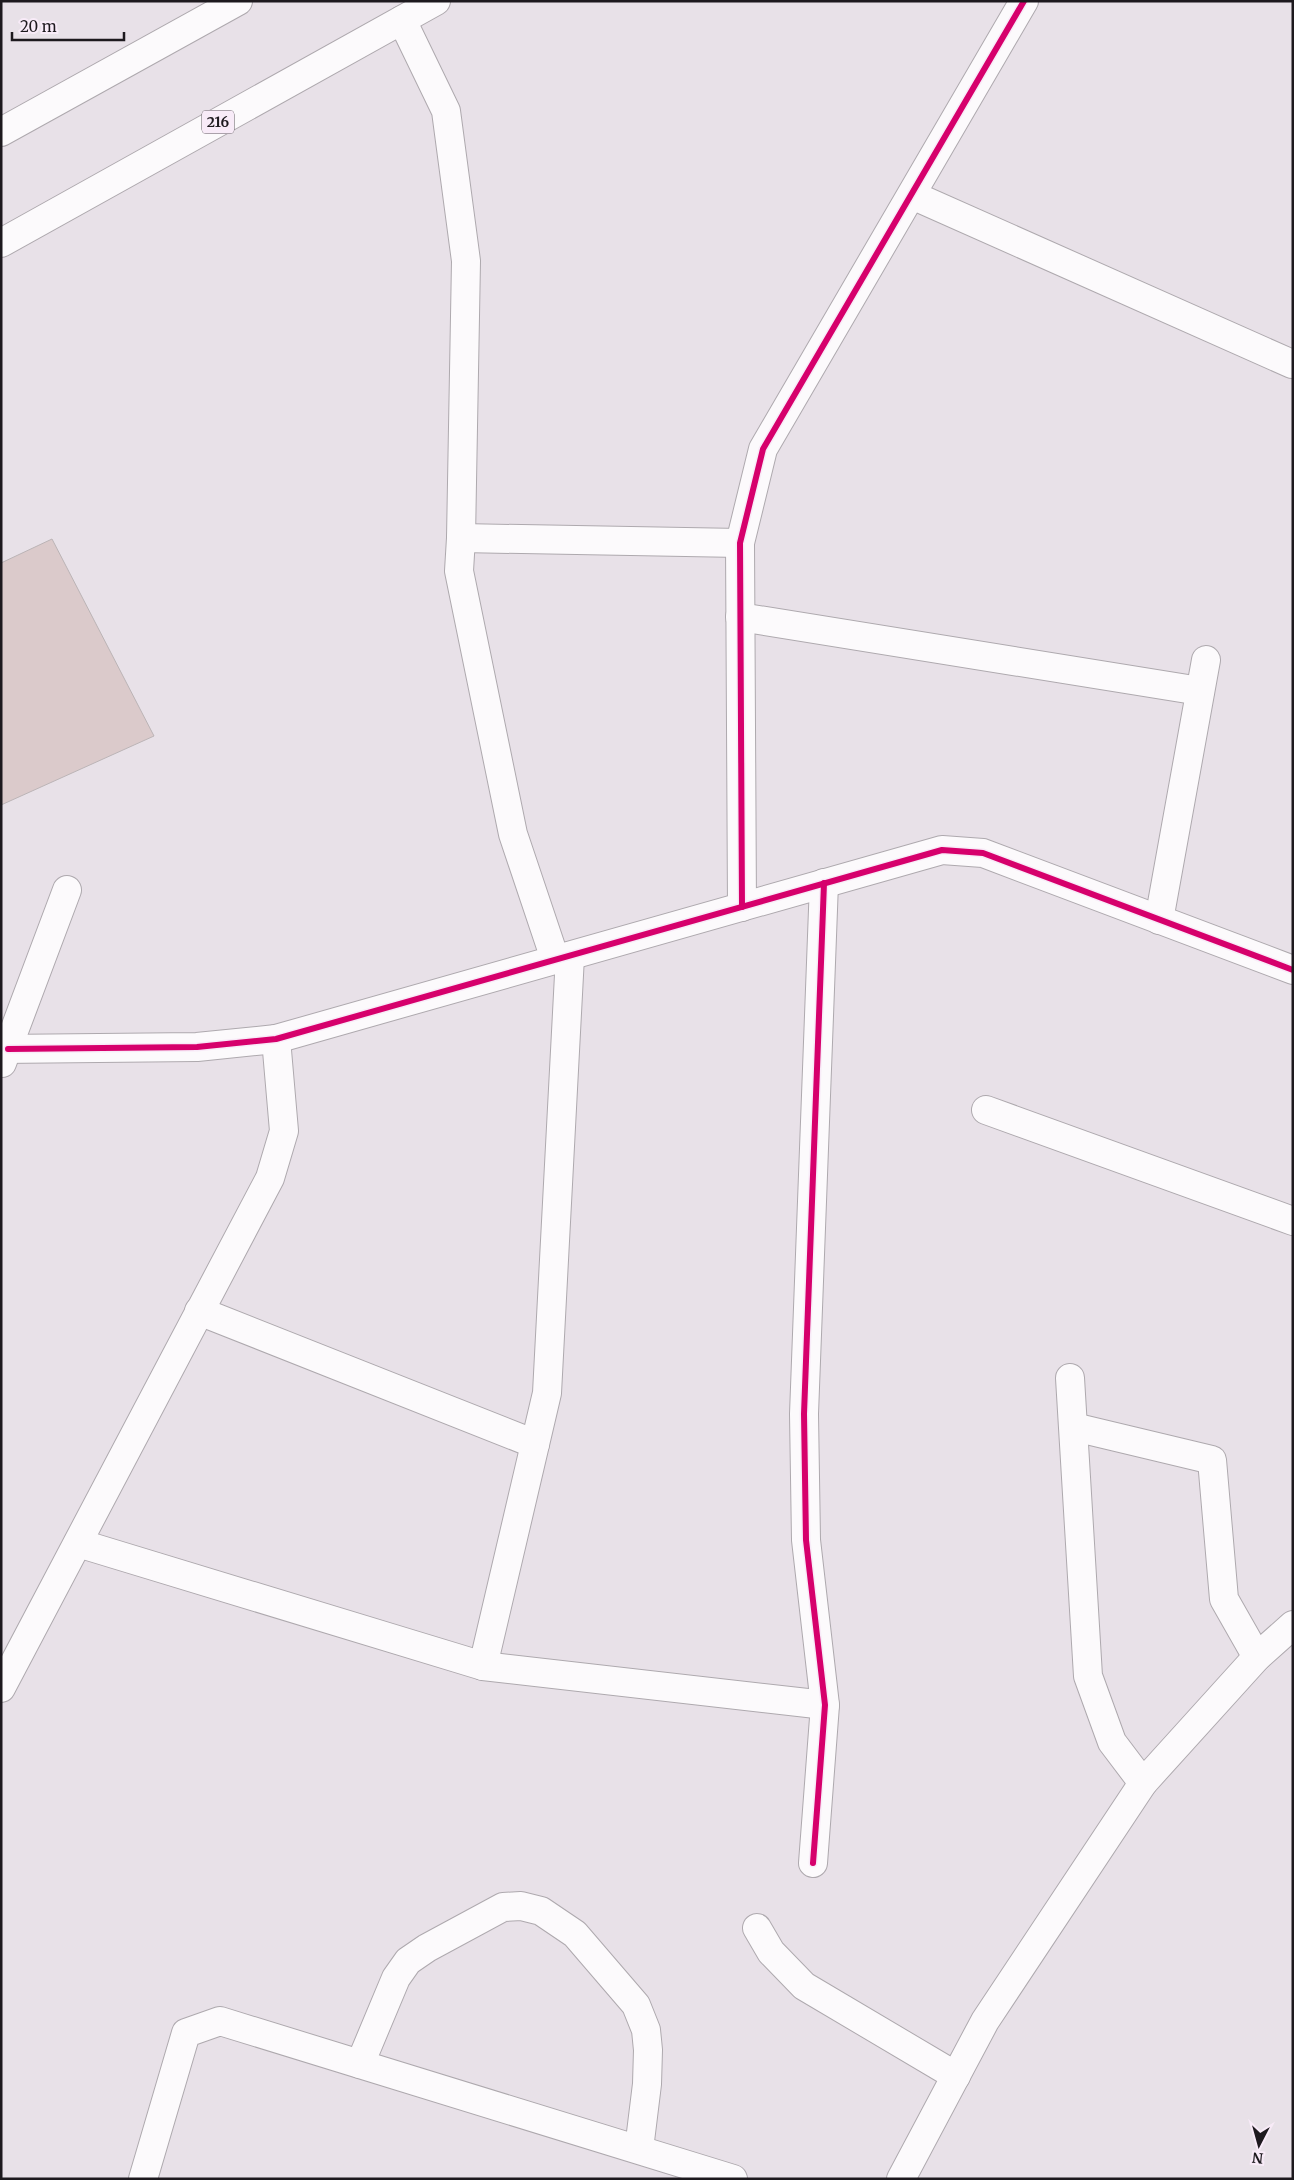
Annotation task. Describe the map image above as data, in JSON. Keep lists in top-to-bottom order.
{
  "streets": {
    "street": ["216"]
  },
  "scale_bar": "20 m",
  "north": "bottom"
}
